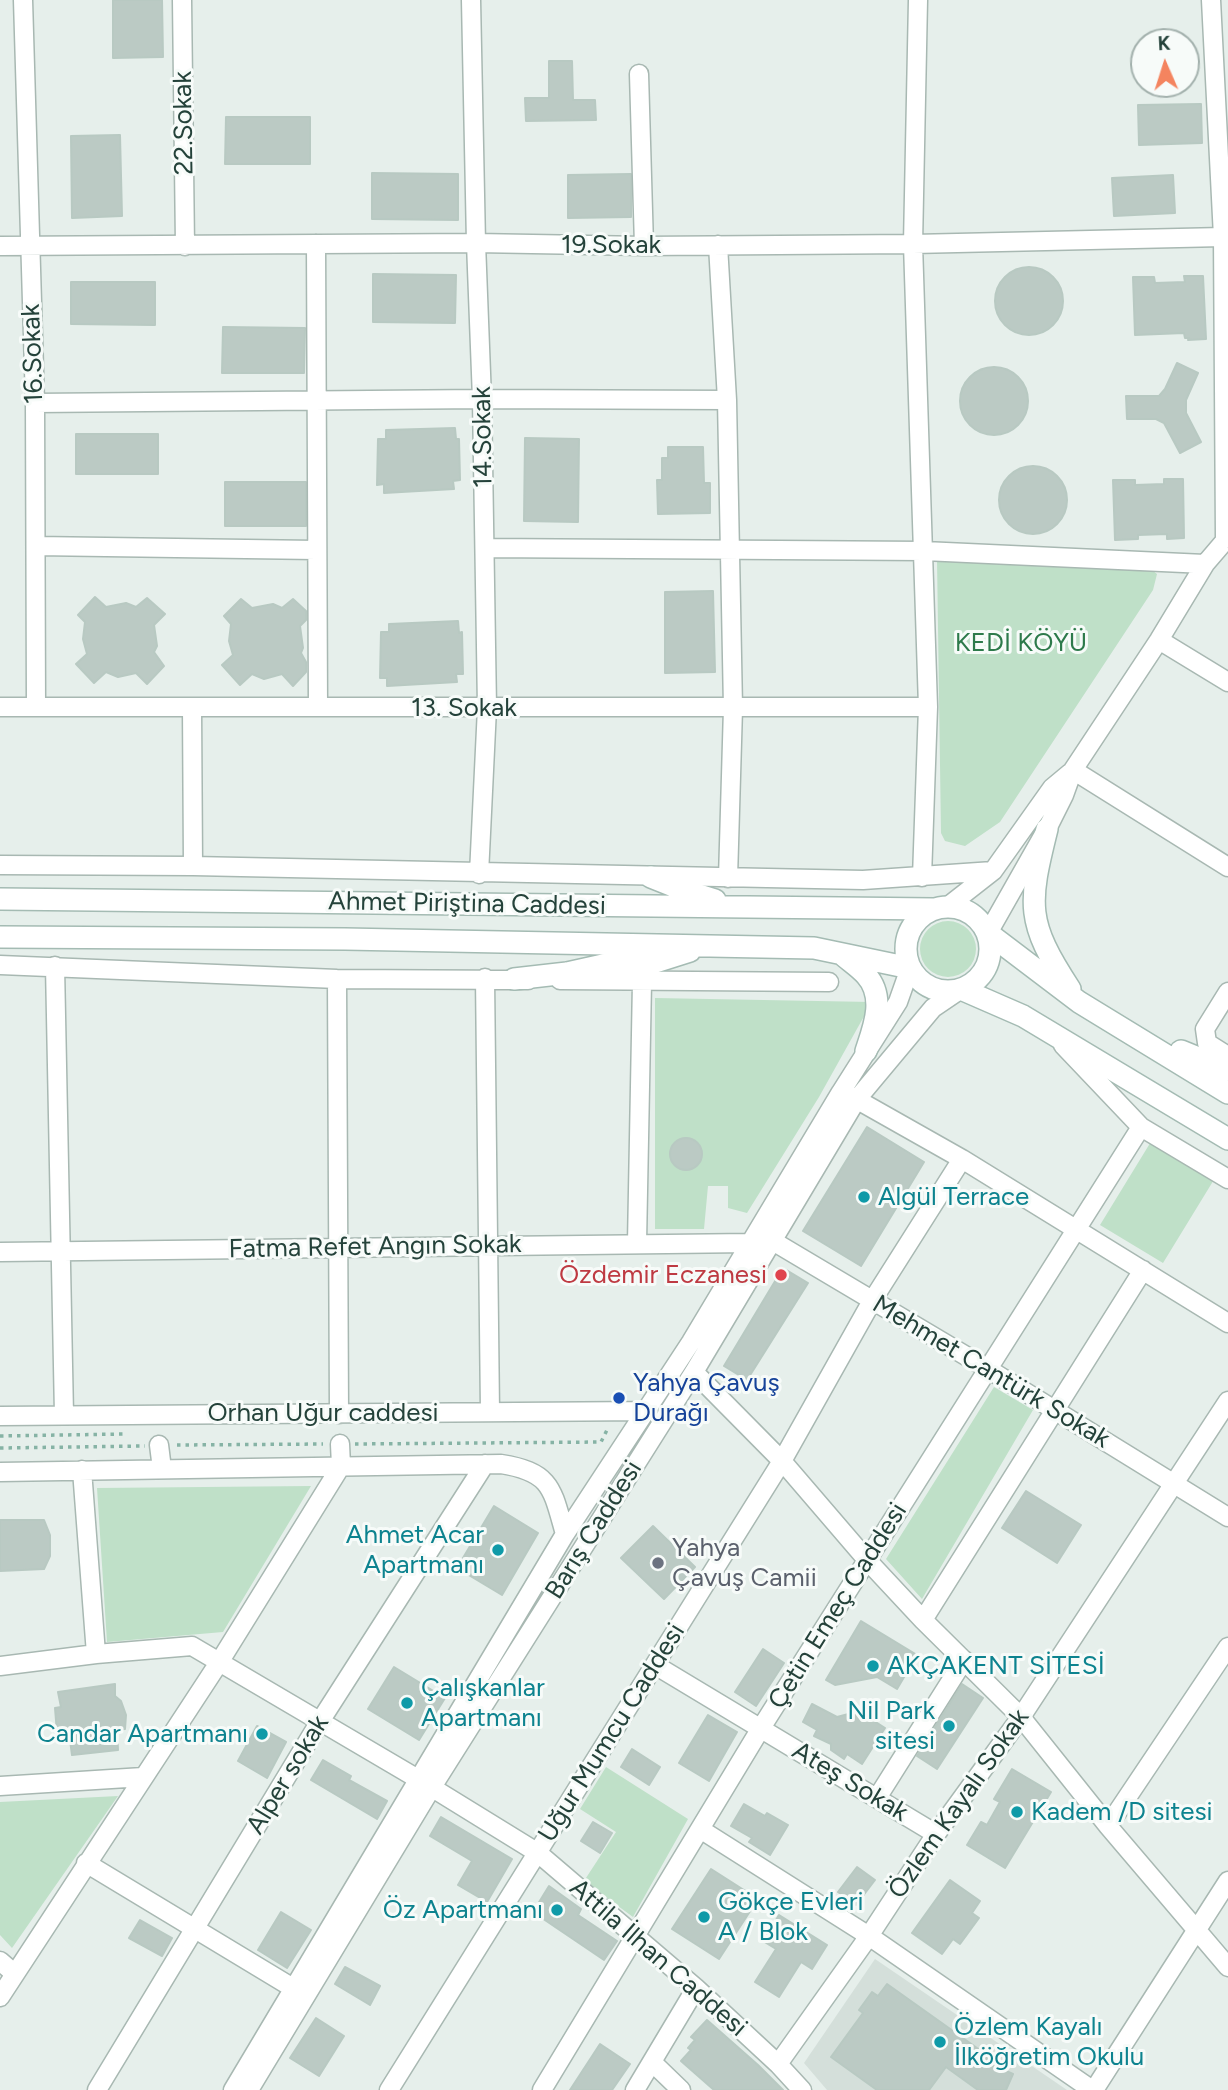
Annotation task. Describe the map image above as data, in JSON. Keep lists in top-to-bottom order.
{
  "streets": {
    "street": [
      "22.Sokak",
      "19.Sokak",
      "16.Sokak",
      "14.Sokak",
      "13. Sokak",
      "Ahmet Piriştina Caddesi",
      "Fatma Refet Angın Sokak",
      "Mehmet Cantürk Sokak",
      "Orhan Uğur caddesi",
      "Barış Caddesi",
      "Çetin Emeç Caddesi",
      "Uğur Mumcu Caddesi",
      "Alper sokak",
      "Ateş Sokak",
      "Özlem Kayalı Sokak",
      "Attila İlhan Caddesi"
    ]
  },
  "crossings": [
    ["22.Sokak", "19.Sokak"],
    ["19.Sokak", "16.Sokak"],
    ["19.Sokak", "14.Sokak"],
    ["16.Sokak", "13. Sokak"],
    ["14.Sokak", "13. Sokak"],
    ["Ahmet Piriştina Caddesi", "Barış Caddesi"],
    ["Fatma Refet Angın Sokak", "Barış Caddesi"],
    ["Mehmet Cantürk Sokak", "Barış Caddesi"],
    ["Mehmet Cantürk Sokak", "Çetin Emeç Caddesi"],
    ["Mehmet Cantürk Sokak", "Uğur Mumcu Caddesi"],
    ["Mehmet Cantürk Sokak", "Özlem Kayalı Sokak"],
    ["Orhan Uğur caddesi", "Barış Caddesi"],
    ["Barış Caddesi", "Attila İlhan Caddesi"],
    ["Çetin Emeç Caddesi", "Ateş Sokak"],
    ["Çetin Emeç Caddesi", "Attila İlhan Caddesi"],
    ["Uğur Mumcu Caddesi", "Ateş Sokak"],
    ["Uğur Mumcu Caddesi", "Attila İlhan Caddesi"],
    ["Alper sokak", "Attila İlhan Caddesi"],
    ["Ateş Sokak", "Özlem Kayalı Sokak"],
    ["Özlem Kayalı Sokak", "Attila İlhan Caddesi"]
  ],
  "parks": ["KEDİ KÖYÜ"],
  "places": [
    "Algül Terrace",
    "Özdemir Eczanesi",
    "Yahya Çavuş Durağı",
    "Ahmet Acar Apartmanı",
    "Yahya Çavuş Camii",
    "AKÇAKENT SİTESİ",
    "Çalışkanlar Apartmanı",
    "Nil Park sitesi",
    "Candar Apartmanı",
    "Kadem /D sitesi",
    "Öz Apartmanı",
    "Gökçe Evleri A / Blok",
    "Özlem Kayalı İlköğretim Okulu"
  ],
  "north": "top"
}
